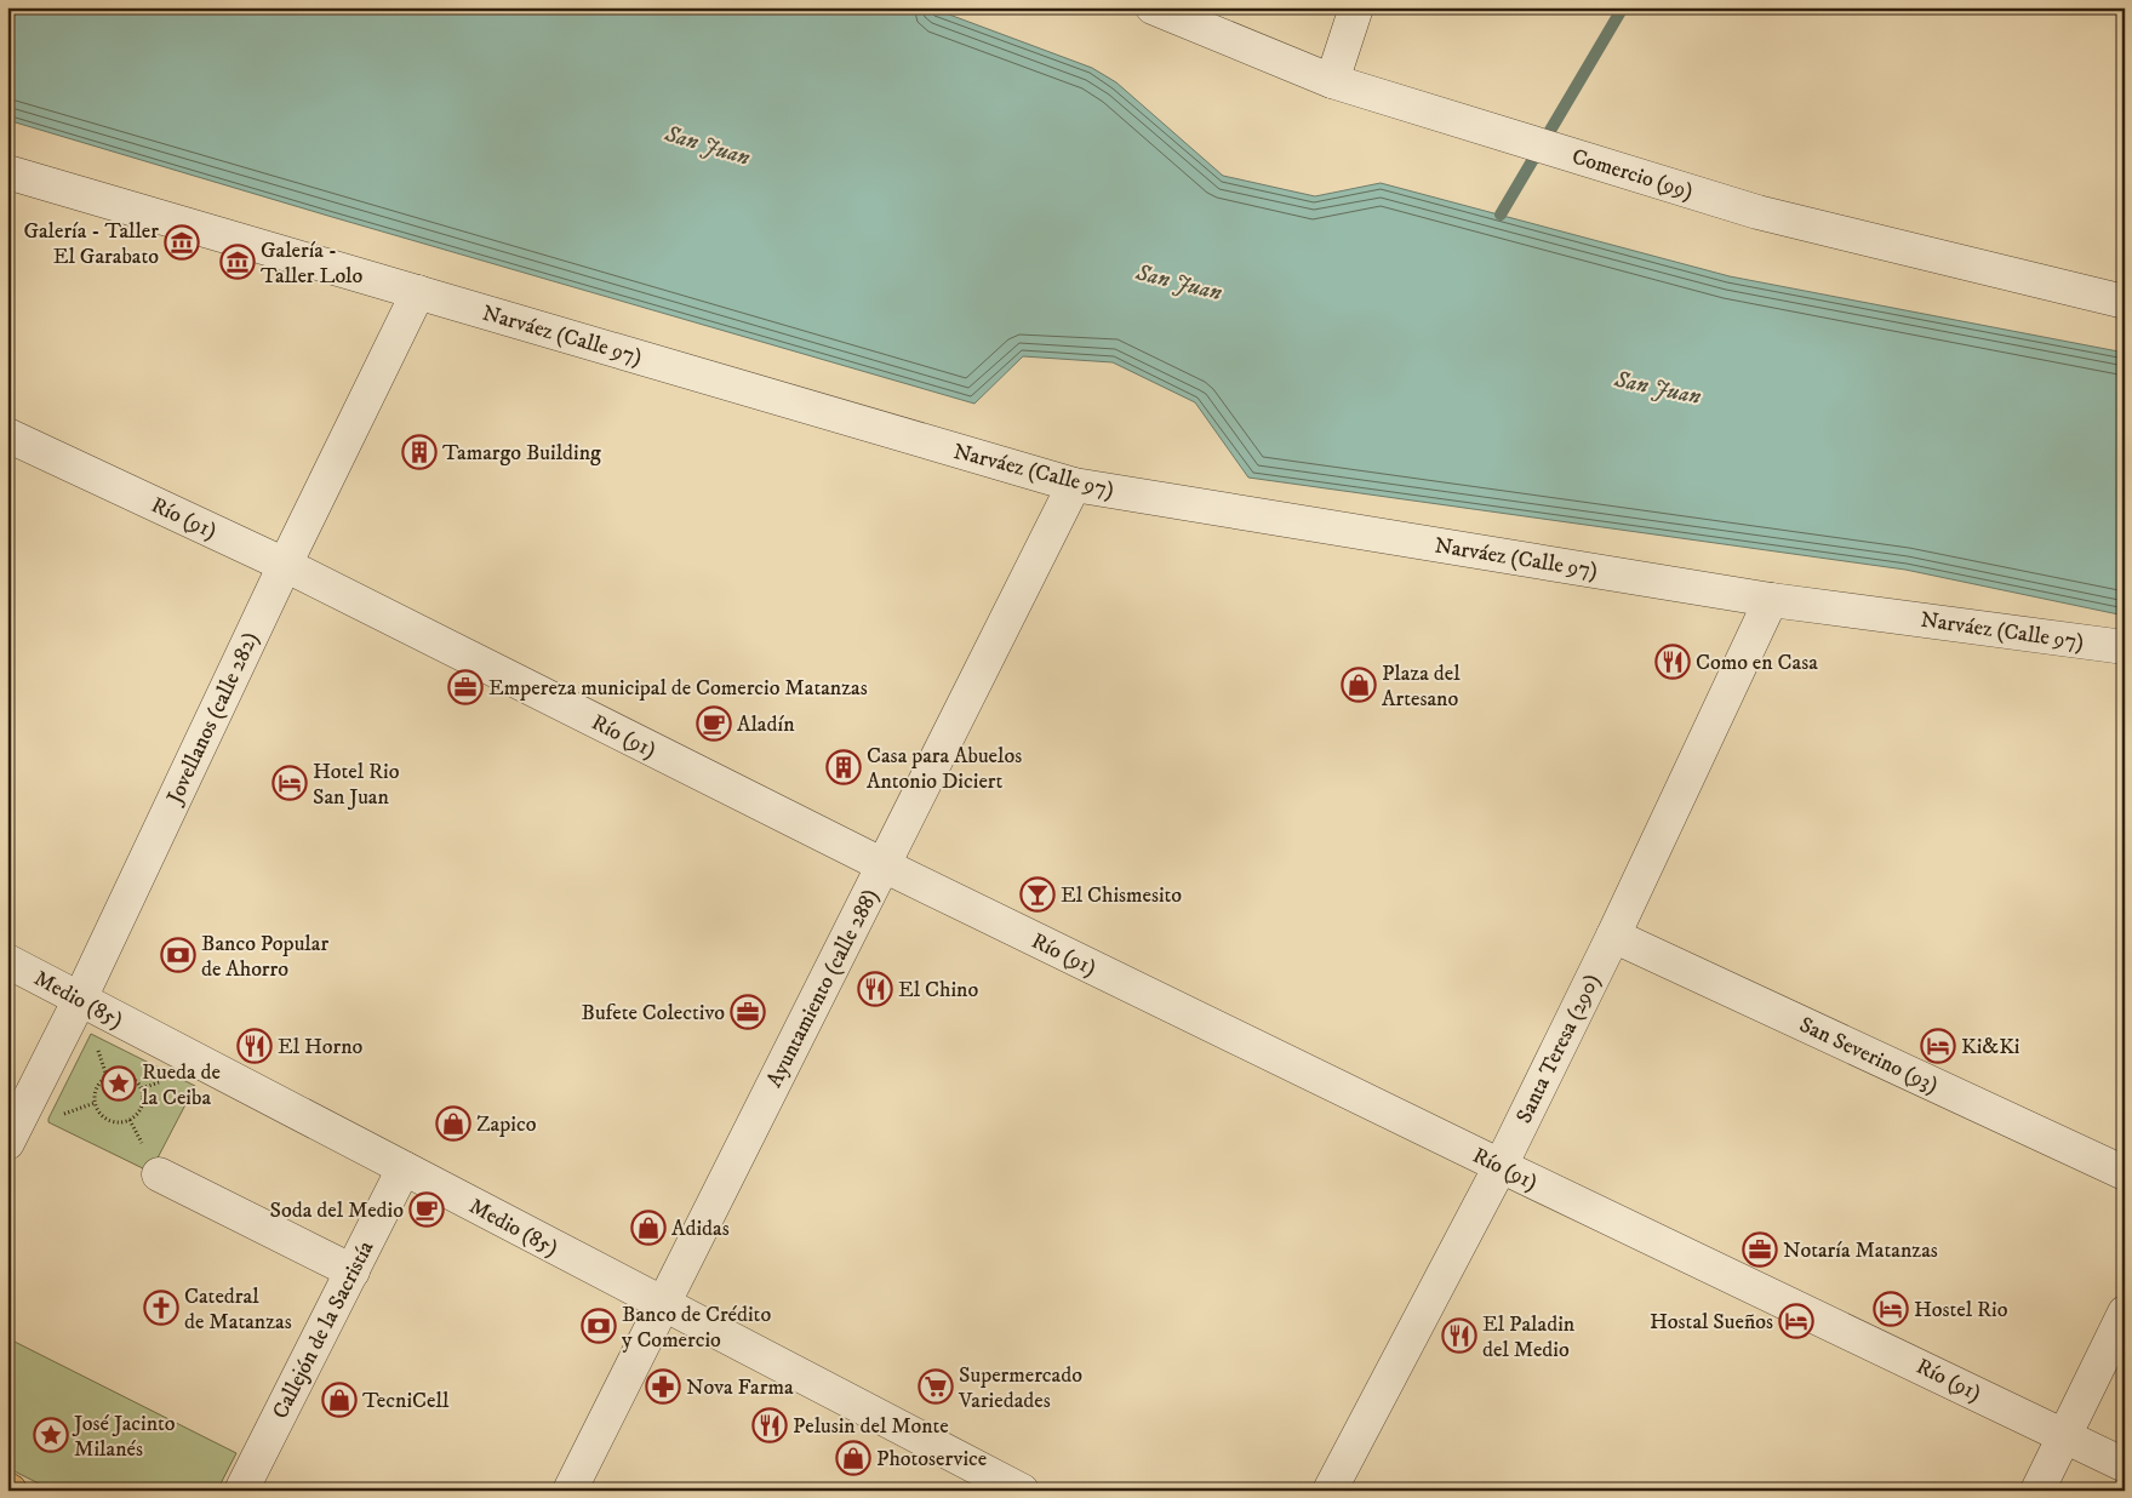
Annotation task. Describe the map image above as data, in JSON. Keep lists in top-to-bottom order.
{
  "streets": {
    "street": [
      "Comercio (99)",
      "Narváez (Calle 97)",
      "Río (91)",
      "Jovellanos (calle 282)",
      "Ayuntamiento (calle 288)",
      "Medio (85)",
      "Santa Teresa (290)",
      "San Severino (93)",
      "Callejón de la Sacristía"
    ]
  },
  "crossings": [
    ["Narváez (Calle 97)", "Jovellanos (calle 282)"],
    ["Narváez (Calle 97)", "Ayuntamiento (calle 288)"],
    ["Narváez (Calle 97)", "Santa Teresa (290)"],
    ["Río (91)", "Jovellanos (calle 282)"],
    ["Río (91)", "Ayuntamiento (calle 288)"],
    ["Río (91)", "Santa Teresa (290)"],
    ["Jovellanos (calle 282)", "Medio (85)"],
    ["Ayuntamiento (calle 288)", "Medio (85)"],
    ["Medio (85)", "Callejón de la Sacristía"],
    ["Santa Teresa (290)", "San Severino (93)"]
  ],
  "water": ["San Juan"],
  "places": {
    "museum": ["Galería - Taller El Garabato", "Galería - Taller Lolo"],
    "building": ["Tamargo Building", "Casa para Abuelos Antonio Diciert"],
    "restaurant": [
      "Como en Casa",
      "El Chino",
      "El Horno",
      "El Paladin del Medio",
      "Pelusin del Monte"
    ],
    "shop": [
      "Plaza del Artesano",
      "Zapico",
      "Adidas",
      "TecniCell",
      "Photoservice"
    ],
    "office": ["Empereza municipal de Comercio Matanzas", "Bufete Colectivo", "Notaría Matanzas"],
    "cafe": ["Aladín", "Soda del Medio"],
    "hotel": [
      "Hotel Rio San Juan",
      "Ki&Ki",
      "Hostel Rio",
      "Hostal Sueños"
    ],
    "bar": ["El Chismesito"],
    "bank": ["Banco Popular de Ahorro", "Banco de Crédito y Comercio"],
    "place": ["Rueda de la Ceiba", "José Jacinto Milanés"],
    "church": ["Catedral de Matanzas"],
    "pharmacy": ["Nova Farma"],
    "supermarket": ["Supermercado Variedades"]
  }
}
